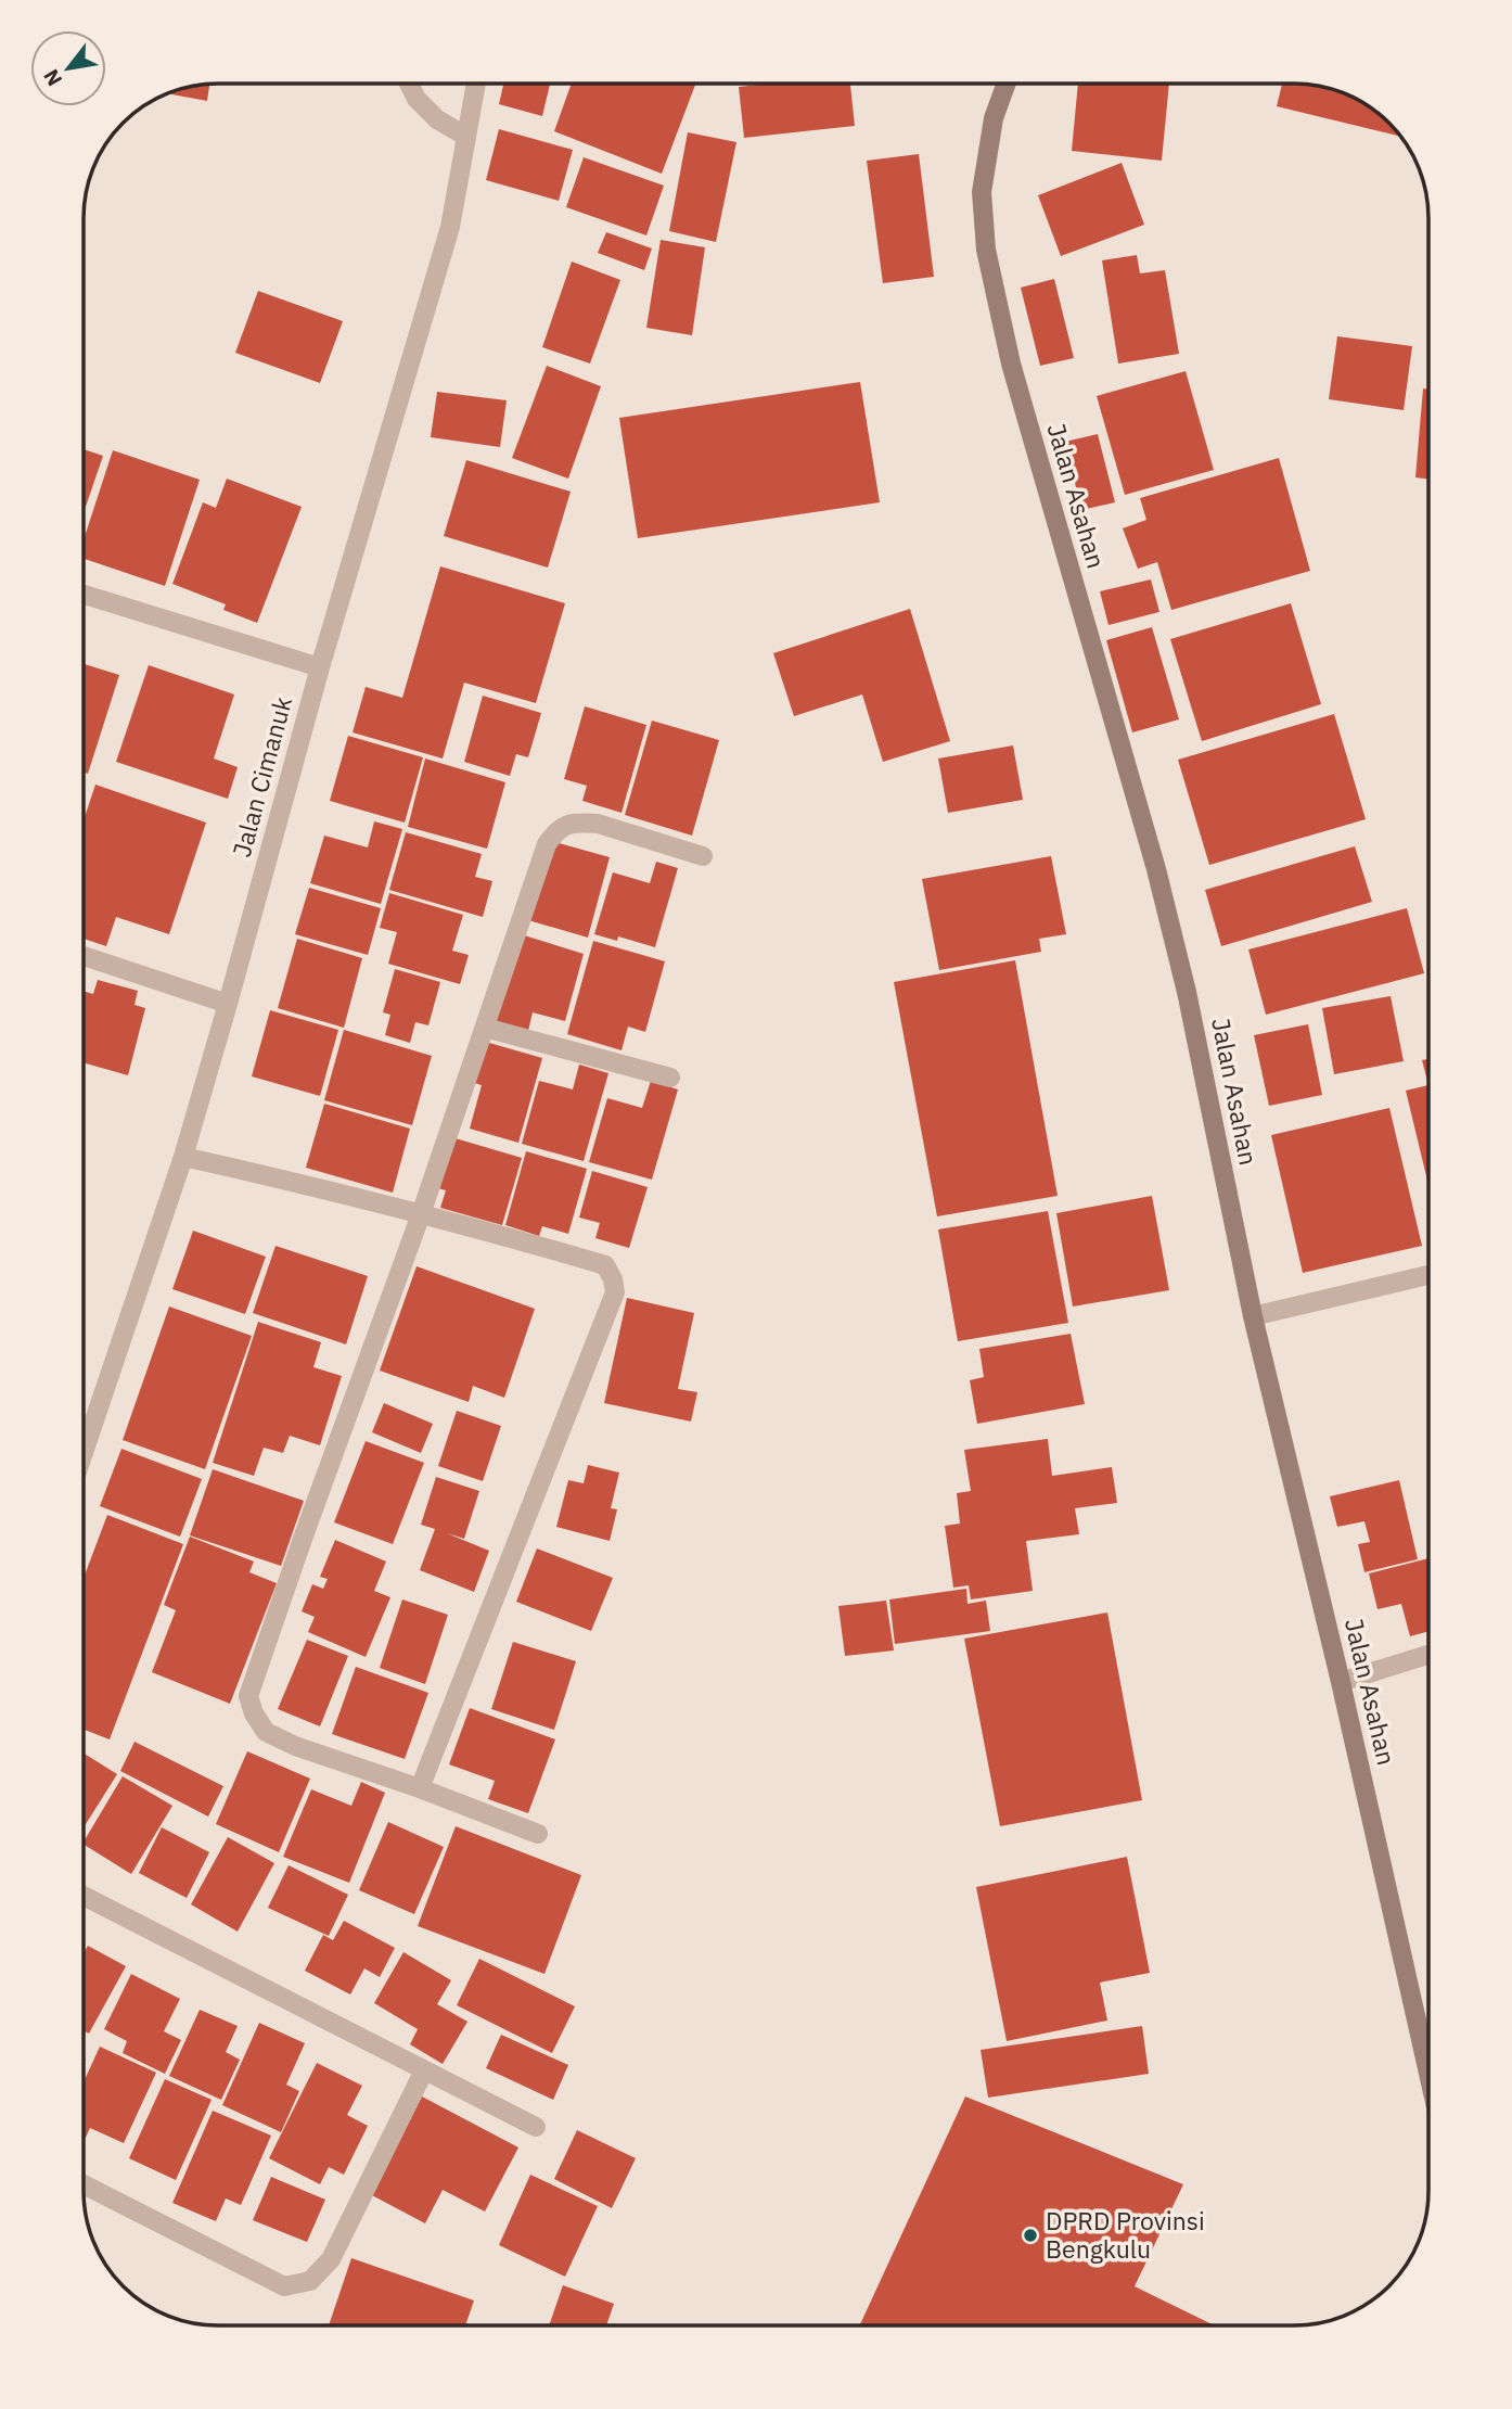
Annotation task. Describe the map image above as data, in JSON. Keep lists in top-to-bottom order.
{
  "streets": {
    "street": ["Jalan Asahan", "Jalan Cimanuk"]
  },
  "places": ["DPRD Provinsi Bengkulu"],
  "north": "bottom left"
}
